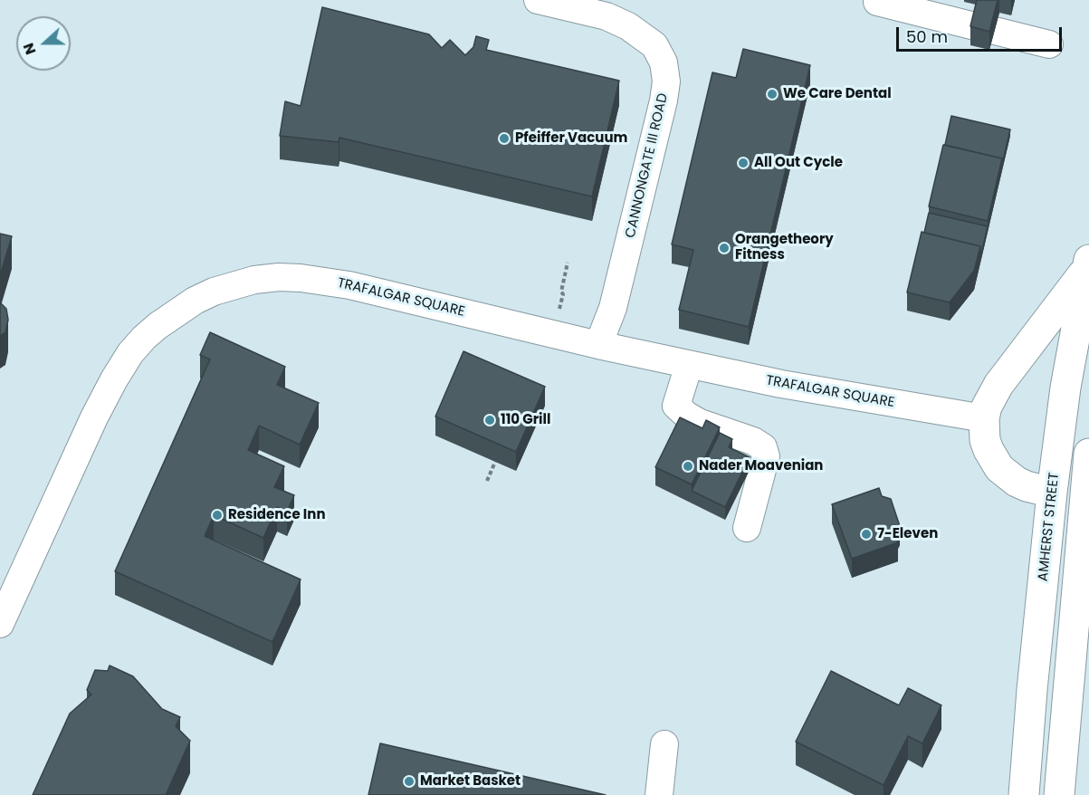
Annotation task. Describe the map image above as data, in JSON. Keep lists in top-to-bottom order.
{
  "streets": {
    "highway": ["AMHERST STREET"],
    "street": ["CANNONGATE III ROAD", "TRAFALGAR SQUARE"]
  },
  "crossings": [
    ["CANNONGATE III ROAD", "TRAFALGAR SQUARE"]
  ],
  "places": [
    "We Care Dental",
    "Pfeiffer Vacuum",
    "All Out Cycle",
    "Orangetheory Fitness",
    "110 Grill",
    "Nader Moavenian",
    "Residence Inn",
    "7-Eleven",
    "Market Basket"
  ],
  "scale_bar": "50 m",
  "north": "left"
}
